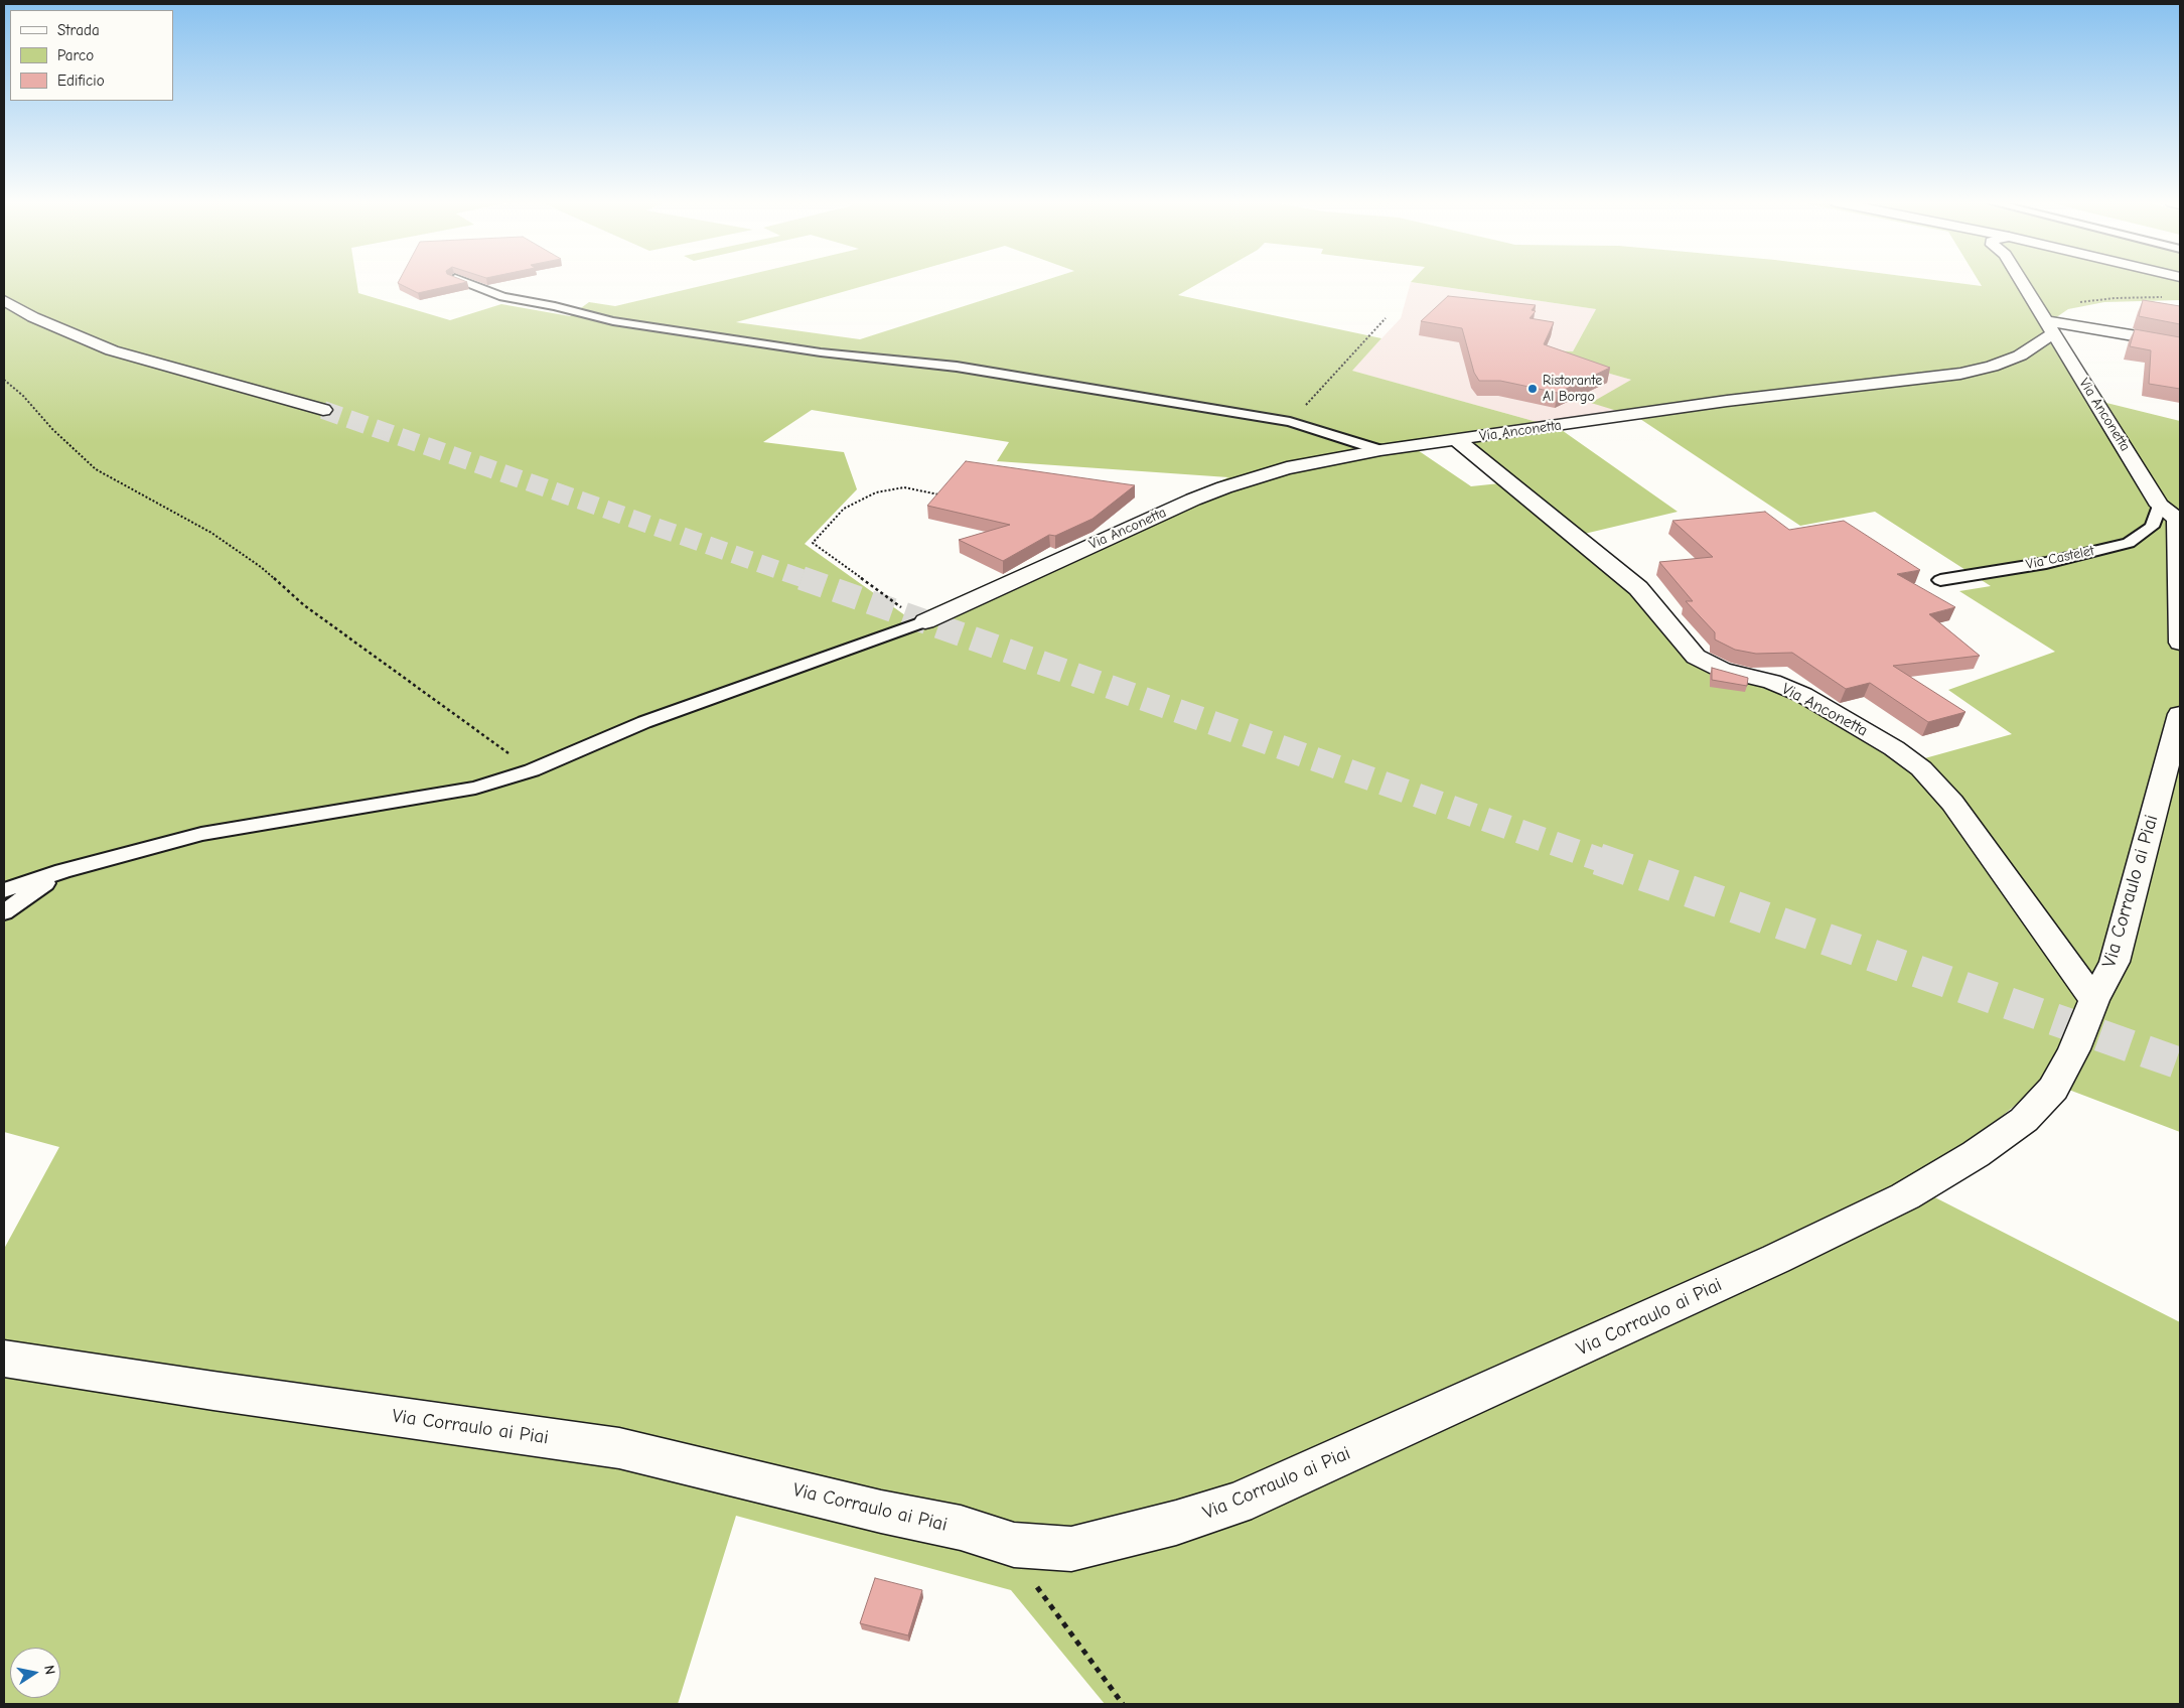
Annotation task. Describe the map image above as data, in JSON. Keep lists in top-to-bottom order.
{
  "streets": {
    "street": ["Via Anconetta", "Via Corraulo ai Piai"],
    "lane": ["Via Castelet"]
  },
  "crossings": [
    ["Via Anconetta", "Via Castelet"],
    ["Via Anconetta", "Via Corraulo ai Piai"]
  ],
  "places": ["Ristorante Al Borgo"],
  "legend": ["Strada", "Parco", "Edificio"],
  "north": "right"
}
